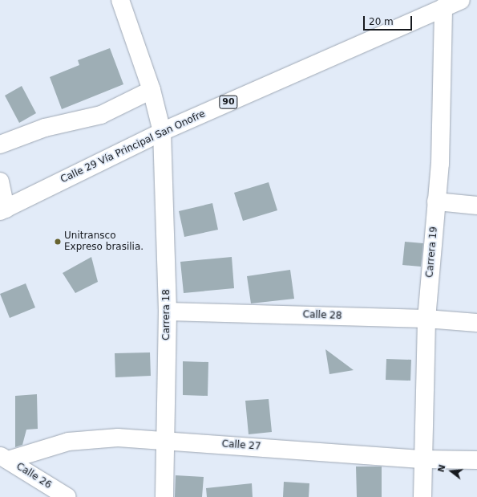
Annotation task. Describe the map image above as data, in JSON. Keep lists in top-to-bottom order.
{
  "streets": {
    "street": [
      "90",
      "Calle 29 Vía Principal San Onofre",
      "Carrera 19",
      "Carrera 18",
      "Calle 28",
      "Calle 27",
      "Calle 26"
    ]
  },
  "crossings": [
    ["Calle 29 Vía Principal San Onofre", "Carrera 19"],
    ["Calle 29 Vía Principal San Onofre", "Carrera 18"],
    ["Carrera 19", "Calle 28"],
    ["Carrera 19", "Calle 27"],
    ["Carrera 18", "Calle 28"],
    ["Carrera 18", "Calle 27"],
    ["Calle 27", "Calle 26"]
  ],
  "places": ["Unitransco Expreso brasilia."],
  "scale_bar": "20 m",
  "north": "left"
}
